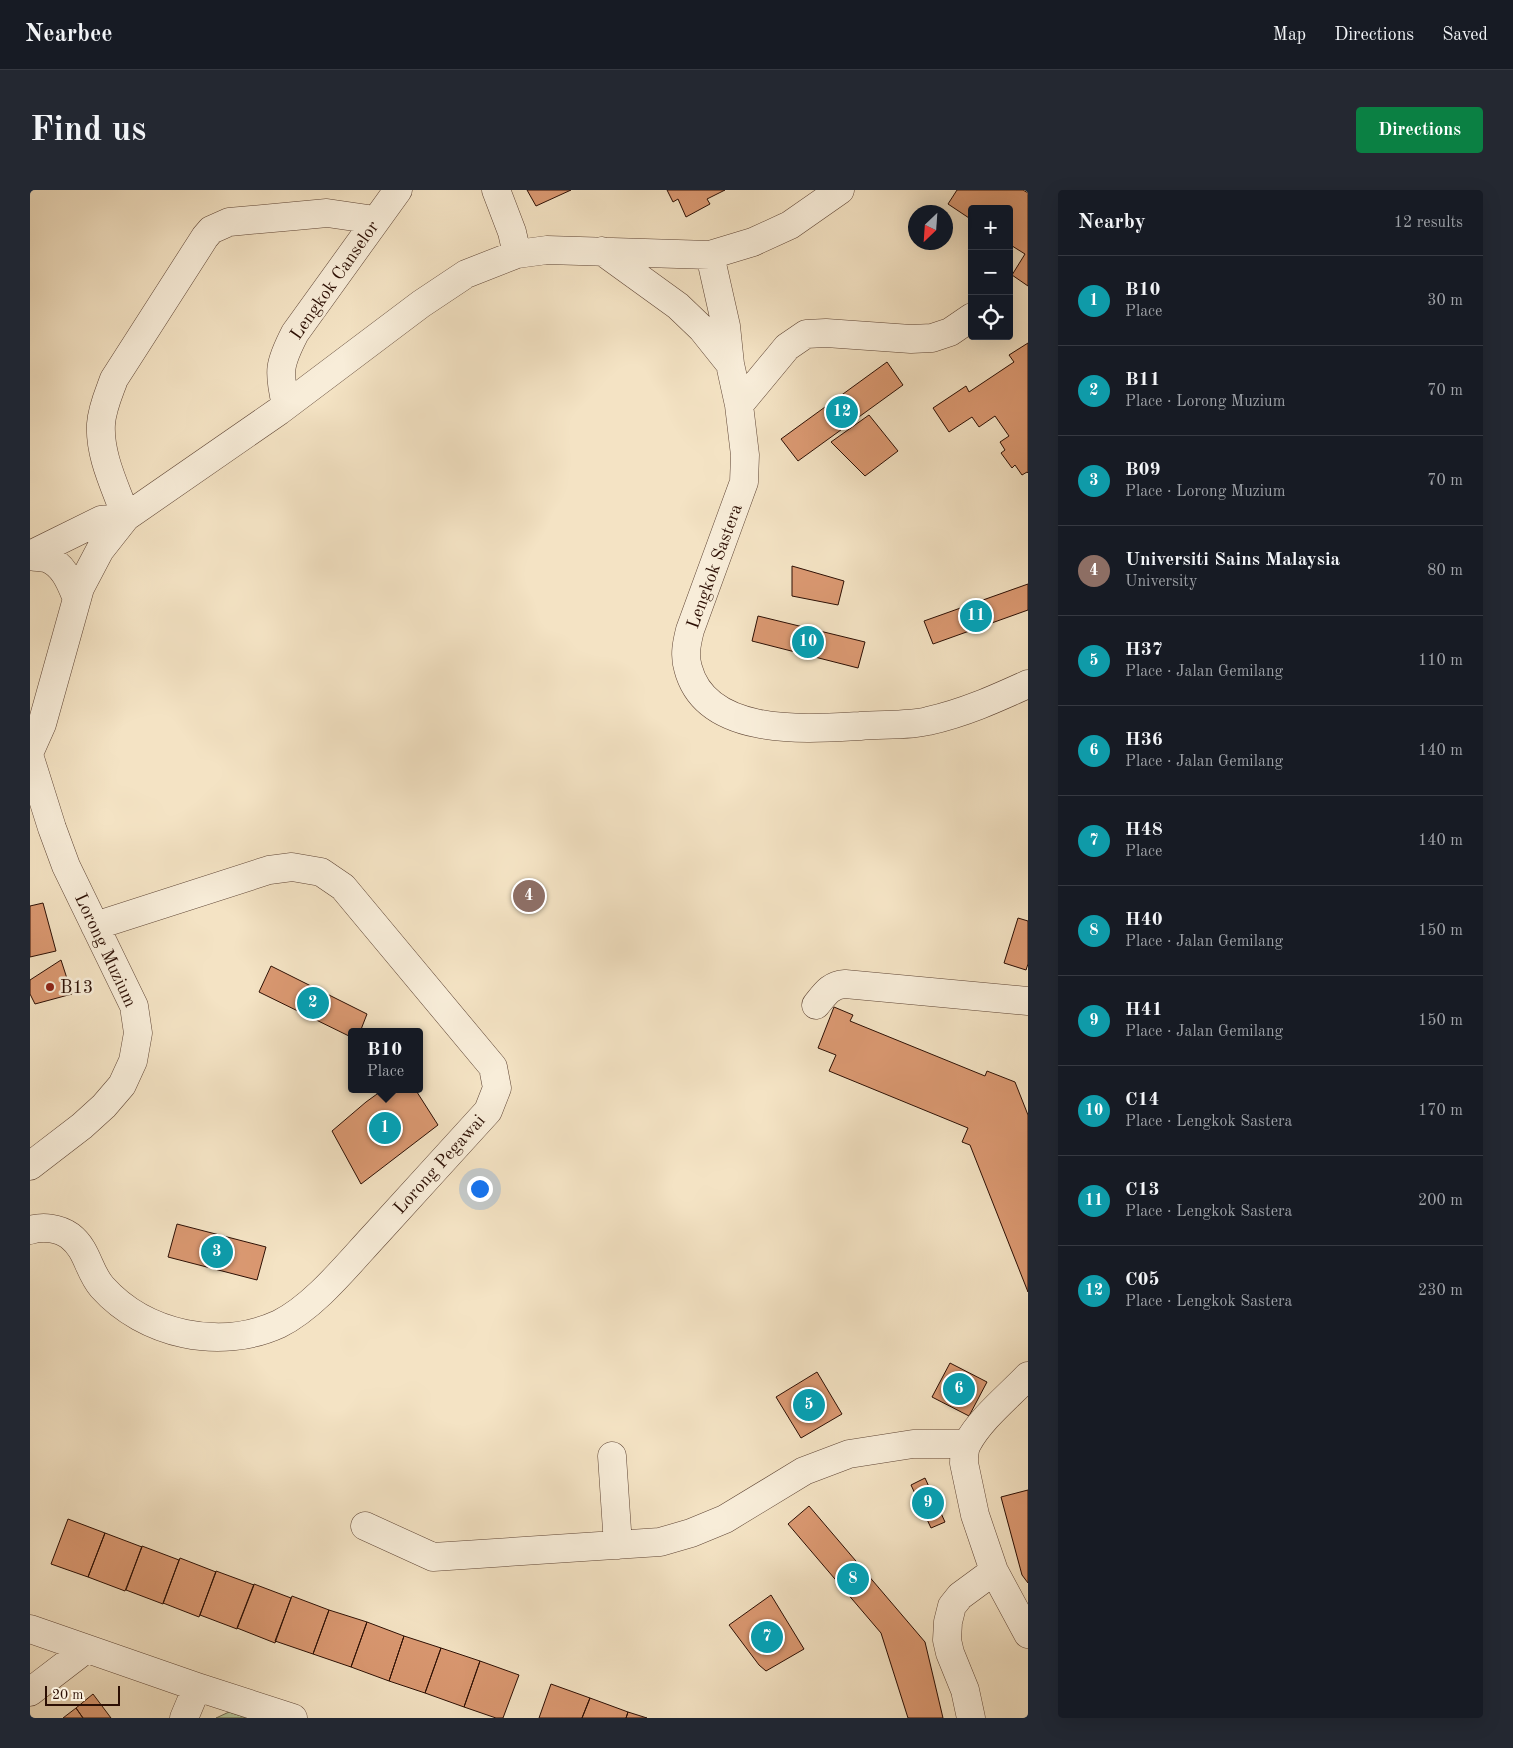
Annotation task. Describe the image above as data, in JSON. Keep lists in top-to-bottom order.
{
  "streets": {
    "street": [
      "Lengkok Canselor",
      "Lengkok Sastera",
      "Lorong Muzium",
      "Lorong Pegawai"
    ]
  },
  "crossings": [
    ["Lorong Muzium", "Lorong Pegawai"]
  ],
  "places": ["B13"],
  "scale_bar": "20 m",
  "north": "bottom left",
  "page": {
    "header": "Nearbee",
    "nav": ["Map", "Directions", "Saved"],
    "buttons": "Directions",
    "title": "Find us",
    "heading": ["Nearby", "12 results"],
    "map_buttons": ["+", "−"],
    "list": [
      {
        "mark": "1",
        "name": "B10",
        "note": "Place",
        "value": "30 m"
      },
      {
        "mark": "2",
        "name": "B11",
        "note": "Place · Lorong Muzium",
        "value": "70 m"
      },
      {
        "mark": "3",
        "name": "B09",
        "note": "Place · Lorong Muzium",
        "value": "70 m"
      },
      {
        "mark": "4",
        "name": "Universiti Sains Malaysia",
        "note": "University",
        "value": "80 m"
      },
      {
        "mark": "5",
        "name": "H37",
        "note": "Place · Jalan Gemilang",
        "value": "110 m"
      },
      {
        "mark": "6",
        "name": "H36",
        "note": "Place · Jalan Gemilang",
        "value": "140 m"
      },
      {
        "mark": "7",
        "name": "H48",
        "note": "Place",
        "value": "140 m"
      },
      {
        "mark": "8",
        "name": "H40",
        "note": "Place · Jalan Gemilang",
        "value": "150 m"
      },
      {
        "mark": "9",
        "name": "H41",
        "note": "Place · Jalan Gemilang",
        "value": "150 m"
      },
      {
        "mark": "10",
        "name": "C14",
        "note": "Place · Lengkok Sastera",
        "value": "170 m"
      },
      {
        "mark": "11",
        "name": "C13",
        "note": "Place · Lengkok Sastera",
        "value": "200 m"
      },
      {
        "mark": "12",
        "name": "C05",
        "note": "Place · Lengkok Sastera",
        "value": "230 m"
      }
    ],
    "pins": [
      "12",
      "11",
      "10",
      "4",
      "2",
      "1",
      "3",
      "6",
      "5",
      "9",
      "8",
      "7"
    ],
    "popup": ["B10", "Place"],
    "scale": "20 m"
  }
}
